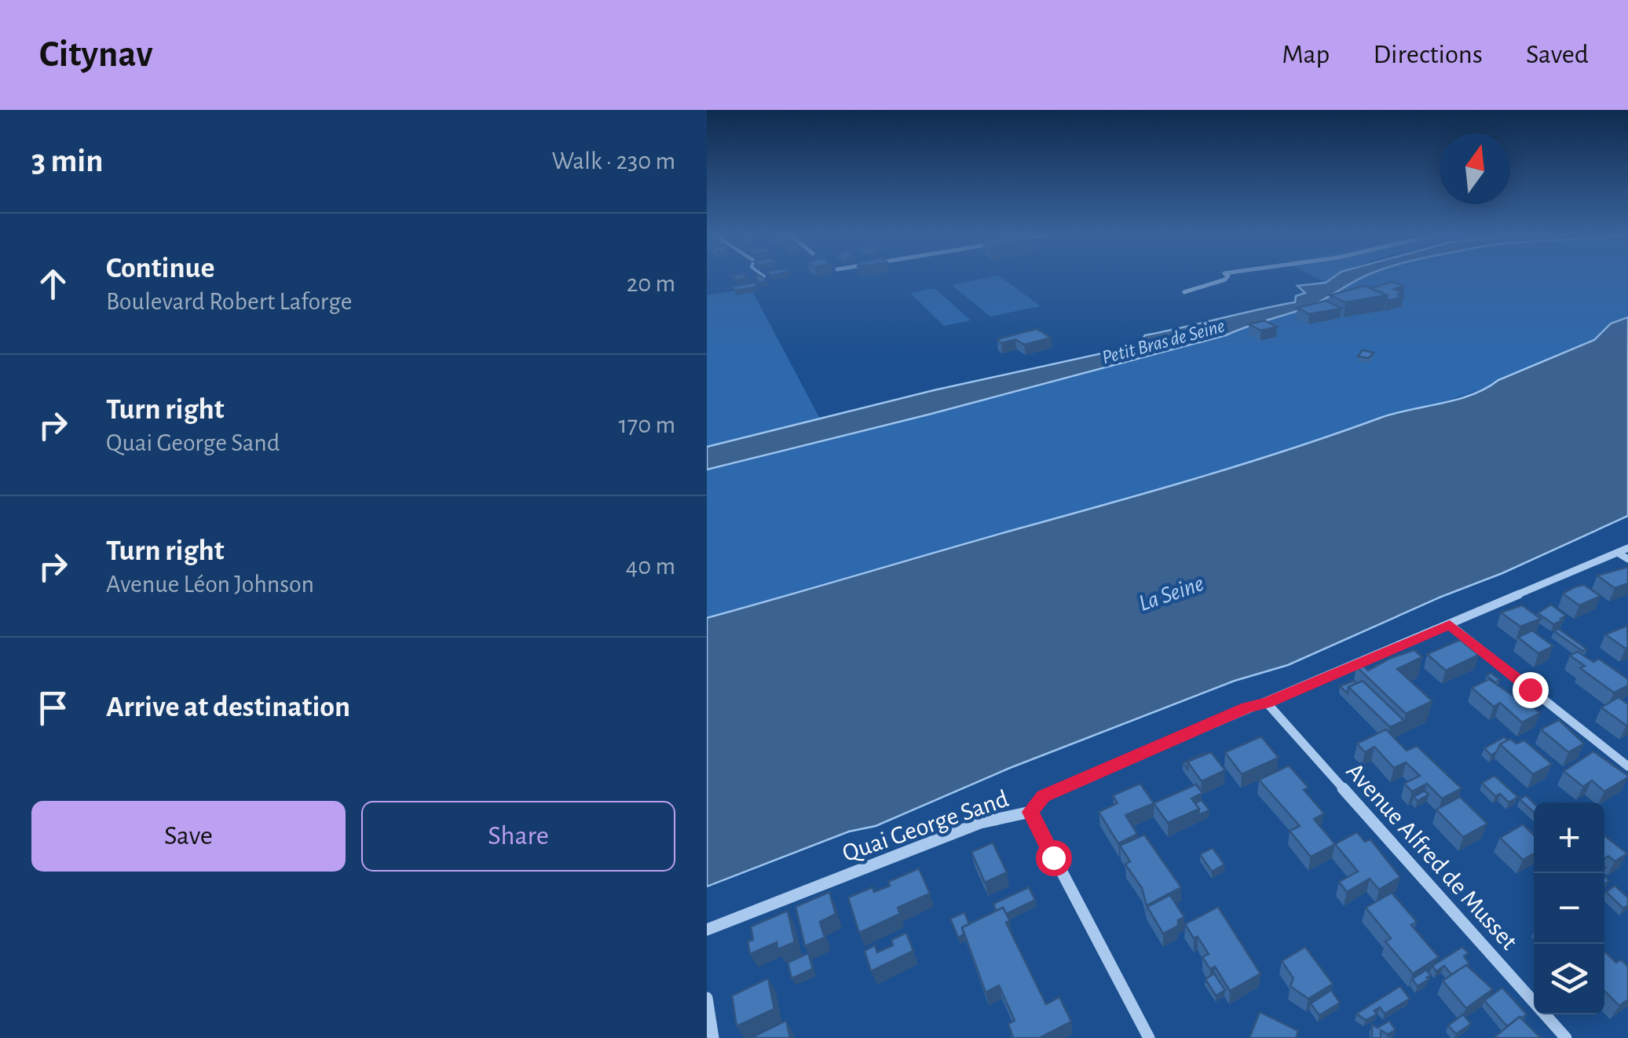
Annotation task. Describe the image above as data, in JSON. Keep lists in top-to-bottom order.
{
  "streets": {
    "street": ["Quai George Sand", "Avenue Alfred de Musset"]
  },
  "crossings": [
    ["Quai George Sand", "Avenue Alfred de Musset"]
  ],
  "water": ["Petit Bras de Seine", "La Seine"],
  "north": "top",
  "page": {
    "header": "Citynav",
    "nav": ["Map", "Directions", "Saved"],
    "heading": ["3 min", "Walk · 230 m"],
    "list": [
      ["Continue", "Boulevard Robert Laforge", "20 m"],
      ["Turn right", "Quai George Sand", "170 m"],
      ["Turn right", "Avenue Léon Johnson", "40 m"],
      "Arrive at destination"
    ],
    "buttons": ["Save", "Share"],
    "map_buttons": ["+", "−"]
  }
}
